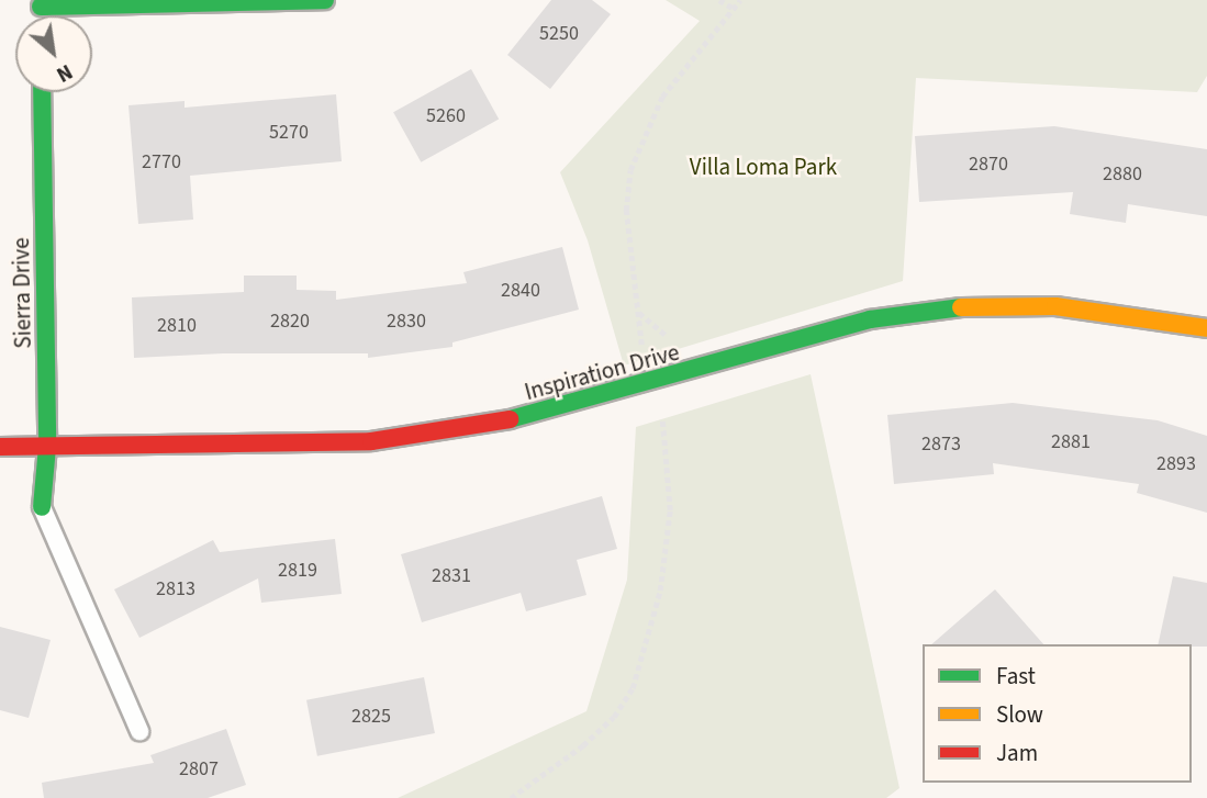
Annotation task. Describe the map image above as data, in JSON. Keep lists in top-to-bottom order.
{
  "streets": {
    "street": ["Sierra Drive", "Inspiration Drive"]
  },
  "crossings": [
    ["Sierra Drive", "Inspiration Drive"]
  ],
  "parks": ["Villa Loma Park"],
  "house_numbers": [
    "5250",
    "5260",
    "5270",
    "2770",
    "2870",
    "2880",
    "2840",
    "2820",
    "2830",
    "2810",
    "2881",
    "2873",
    "2893",
    "2819",
    "2831",
    "2813",
    "2825",
    "2807"
  ],
  "legend": ["Fast", "Slow", "Jam"],
  "north": "bottom right"
}
